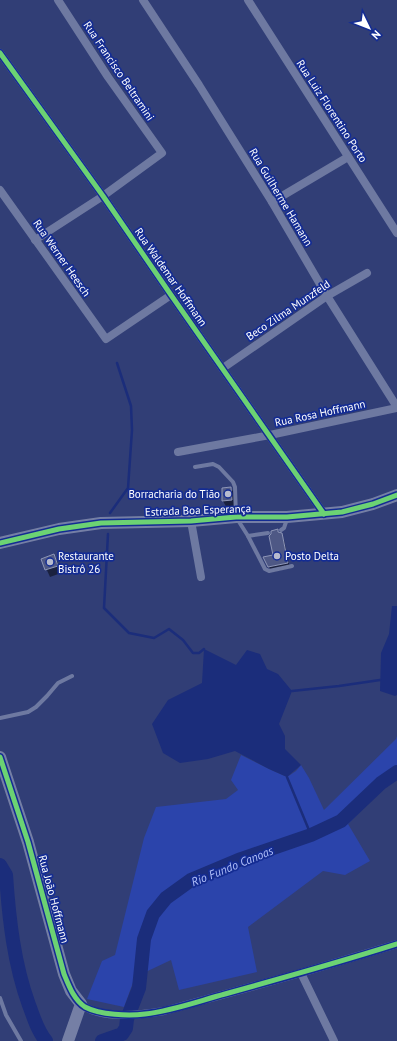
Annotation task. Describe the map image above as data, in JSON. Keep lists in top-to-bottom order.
{
  "streets": {
    "street": [
      "Rua Francisco Beltramini",
      "Rua Luiz Florentino Porto",
      "Rua Guilherme Hamann",
      "Rua Werner Heesch",
      "Rua Waldemar Hoffmann",
      "Beco Zilma Munzfeld",
      "Rua Rosa Hoffmann",
      "Estrada Boa Esperança",
      "Rua João Hoffmann"
    ]
  },
  "crossings": [
    ["Rua Francisco Beltramini", "Rua Waldemar Hoffmann"],
    ["Rua Guilherme Hamann", "Beco Zilma Munzfeld"],
    ["Rua Guilherme Hamann", "Rua Rosa Hoffmann"],
    ["Rua Werner Heesch", "Rua Waldemar Hoffmann"],
    ["Rua Waldemar Hoffmann", "Beco Zilma Munzfeld"],
    ["Rua Waldemar Hoffmann", "Rua Rosa Hoffmann"],
    ["Rua Waldemar Hoffmann", "Estrada Boa Esperança"]
  ],
  "water": ["Rio Fundo Canoas"],
  "places": ["Borracharia do Tião", "Posto Delta", "Restaurante Bistrô 26"],
  "north": "bottom right"
}
